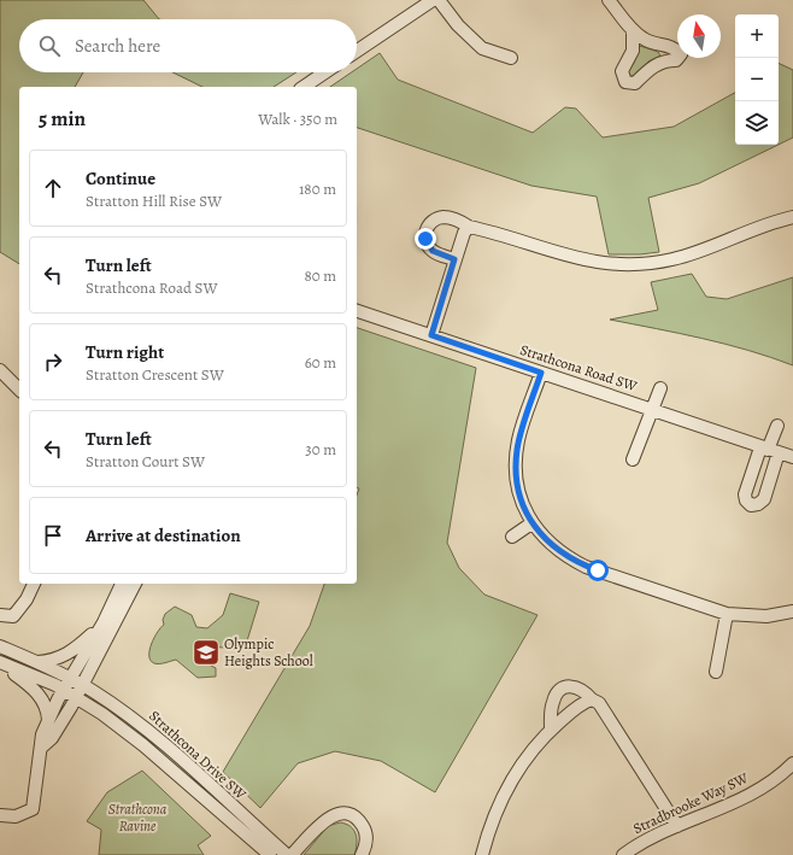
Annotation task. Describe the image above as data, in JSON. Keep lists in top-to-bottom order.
{
  "streets": {
    "street": ["Strathcona Road SW", "Strathcona Drive SW", "Stradbrooke Way SW"]
  },
  "parks": ["Strathcona Ravine"],
  "places": {
    "school or university": ["Olympic Heights School"]
  },
  "north": "top",
  "page": {
    "map_buttons": ["+", "−"],
    "search": "Search here",
    "heading": ["5 min", "Walk · 350 m"],
    "list": [
      ["Continue", "Stratton Hill Rise SW", "180 m"],
      ["Turn left", "Strathcona Road SW", "80 m"],
      ["Turn right", "Stratton Crescent SW", "60 m"],
      ["Turn left", "Stratton Court SW", "30 m"],
      "Arrive at destination"
    ]
  }
}
